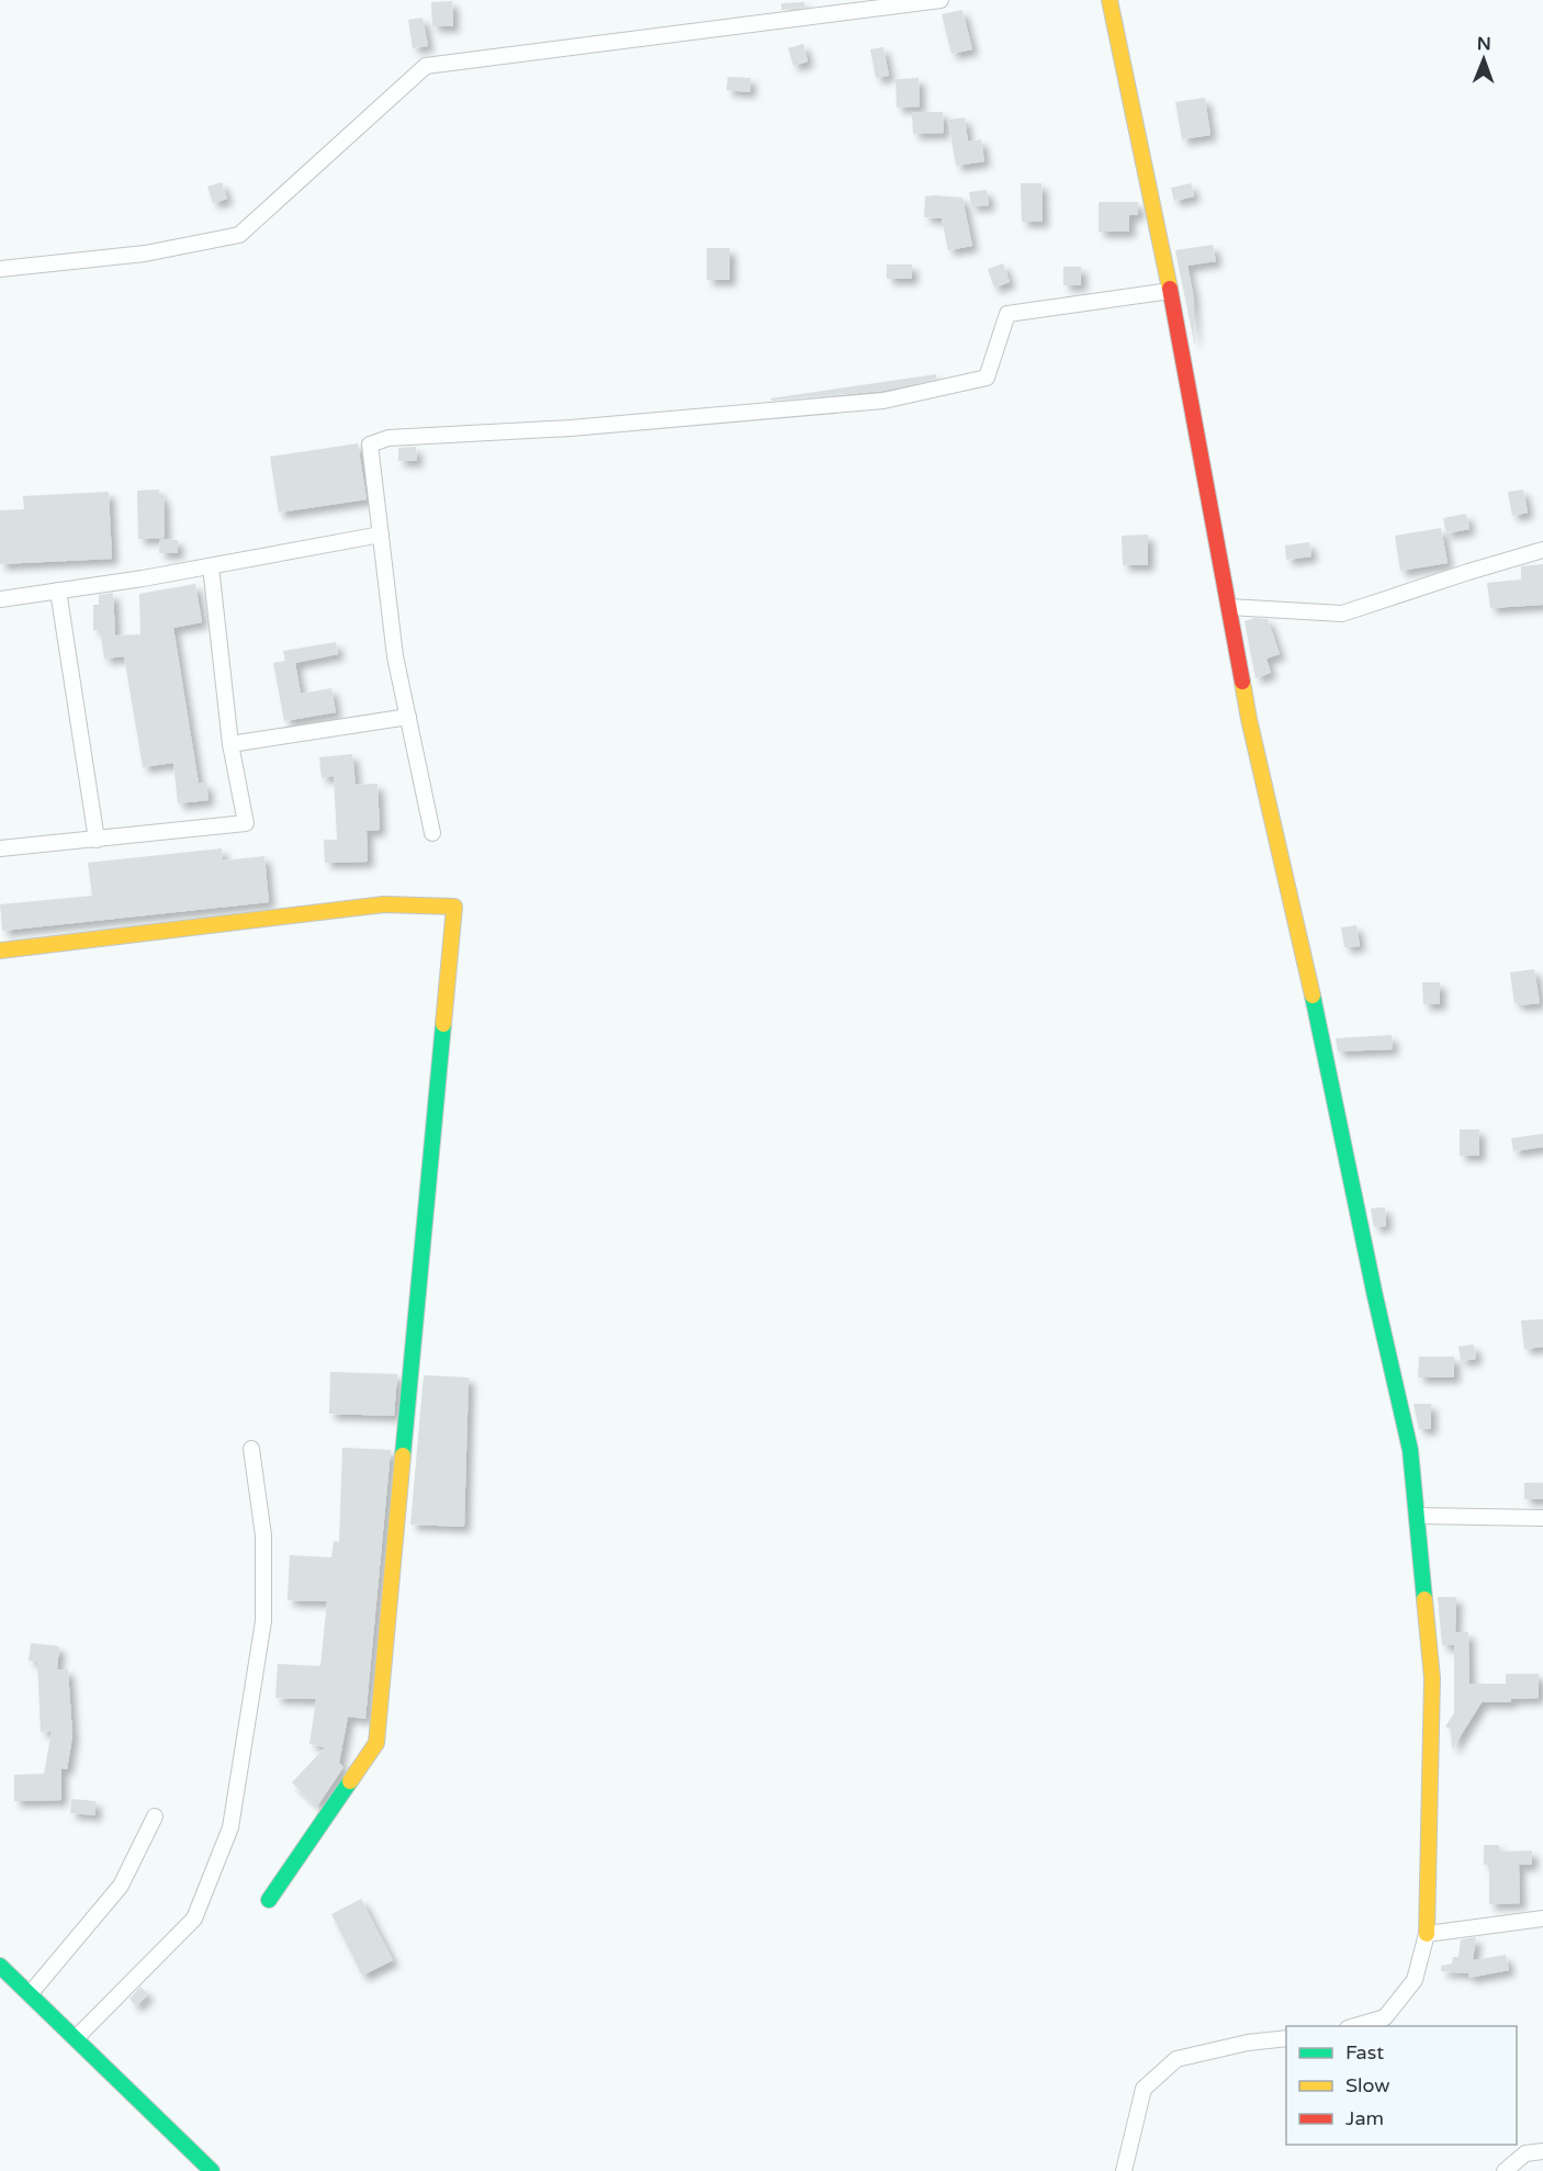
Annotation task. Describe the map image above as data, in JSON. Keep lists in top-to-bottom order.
{
  "legend": ["Fast", "Slow", "Jam"],
  "north": "top"
}
